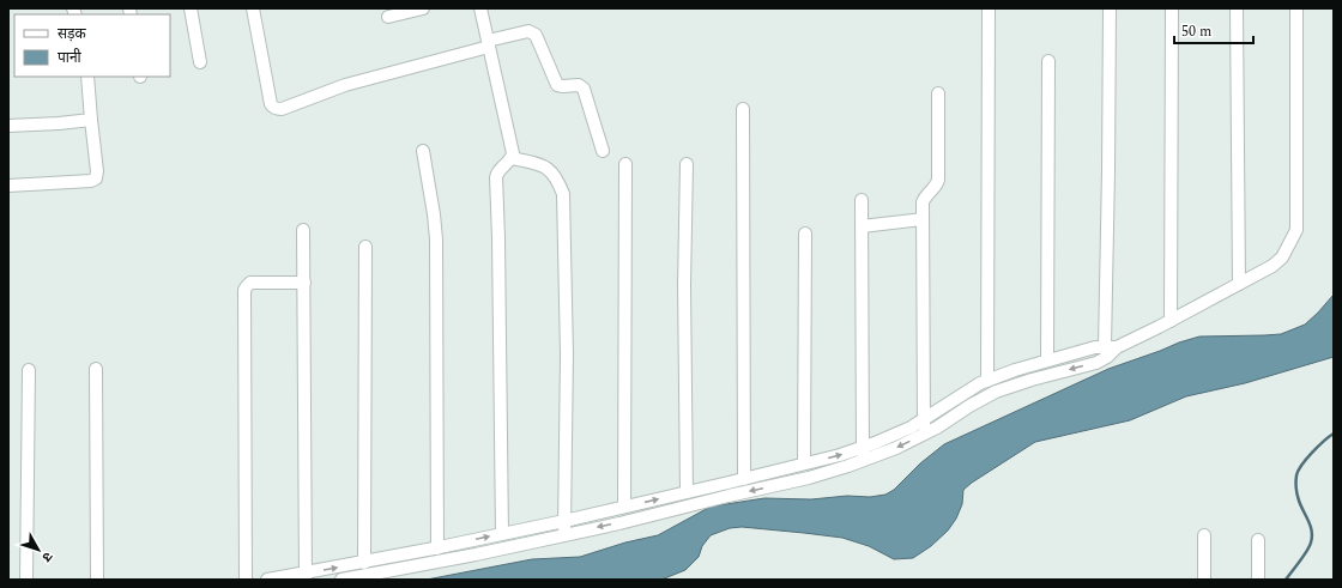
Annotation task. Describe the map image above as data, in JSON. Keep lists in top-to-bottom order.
{
  "legend": ["सड़क", "पानी"],
  "scale_bar": "50 m",
  "north": "bottom right"
}
